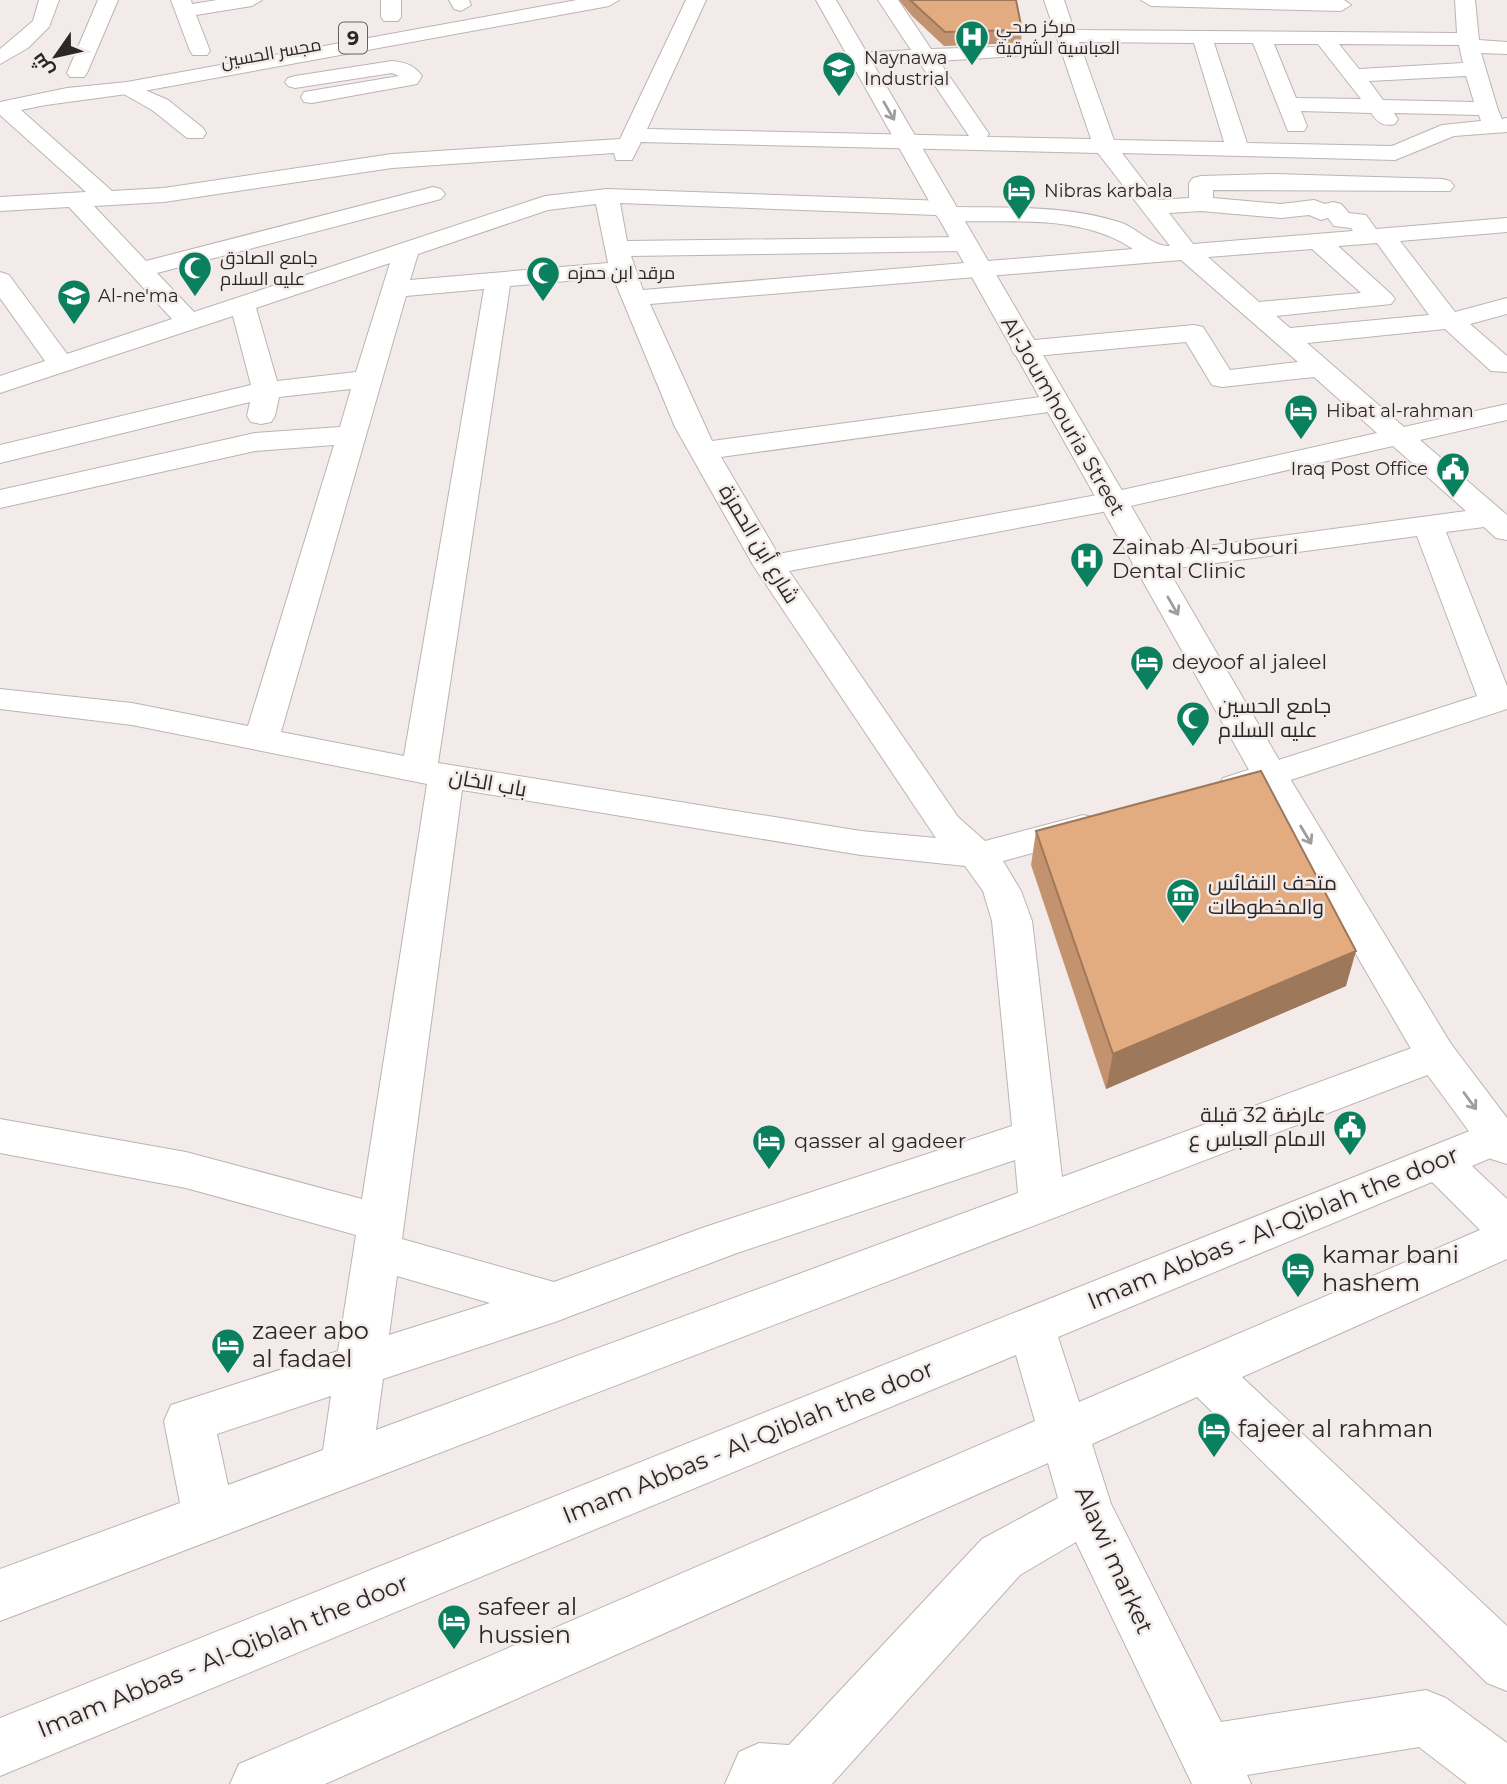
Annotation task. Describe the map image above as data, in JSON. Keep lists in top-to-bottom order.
{
  "streets": {
    "main road": [
      "9",
      "مجسر الحسين",
      "Al-Joumhouria Street",
      "شارع أبن الحمزة",
      "باب الخان",
      "Imam Abbas - Al-Qiblah the door",
      "Alawi market"
    ]
  },
  "crossings": [
    ["9", "مجسر الحسين"],
    ["Al-Joumhouria Street", "Imam Abbas - Al-Qiblah the door"],
    ["شارع أبن الحمزة", "باب الخان"],
    ["Imam Abbas - Al-Qiblah the door", "Alawi market"]
  ],
  "places": {
    "hospital": ["مركز صحي العباسية الشرقية", "Zainab Al-Jubouri Dental Clinic"],
    "school or university": ["Naynawa Industrial", "Al-ne'ma"],
    "hotel": [
      "Nibras karbala",
      "Hibat al-rahman",
      "deyoof al jaleel",
      "qasser al gadeer",
      "kamar bani hashem",
      "zaeer abo al fadael",
      "fajeer al rahman",
      "safeer al hussien"
    ],
    "mosque": ["جامع الصادق عليه السلام", "مرقد ابن حمزه", "جامع الحسين عليه السلام"],
    "public building": ["Iraq Post Office", "عارضة 32 قبلة الامام العباس ع"],
    "museum": ["متحف النفائس والمخطوطات"]
  },
  "north": "bottom left"
}
